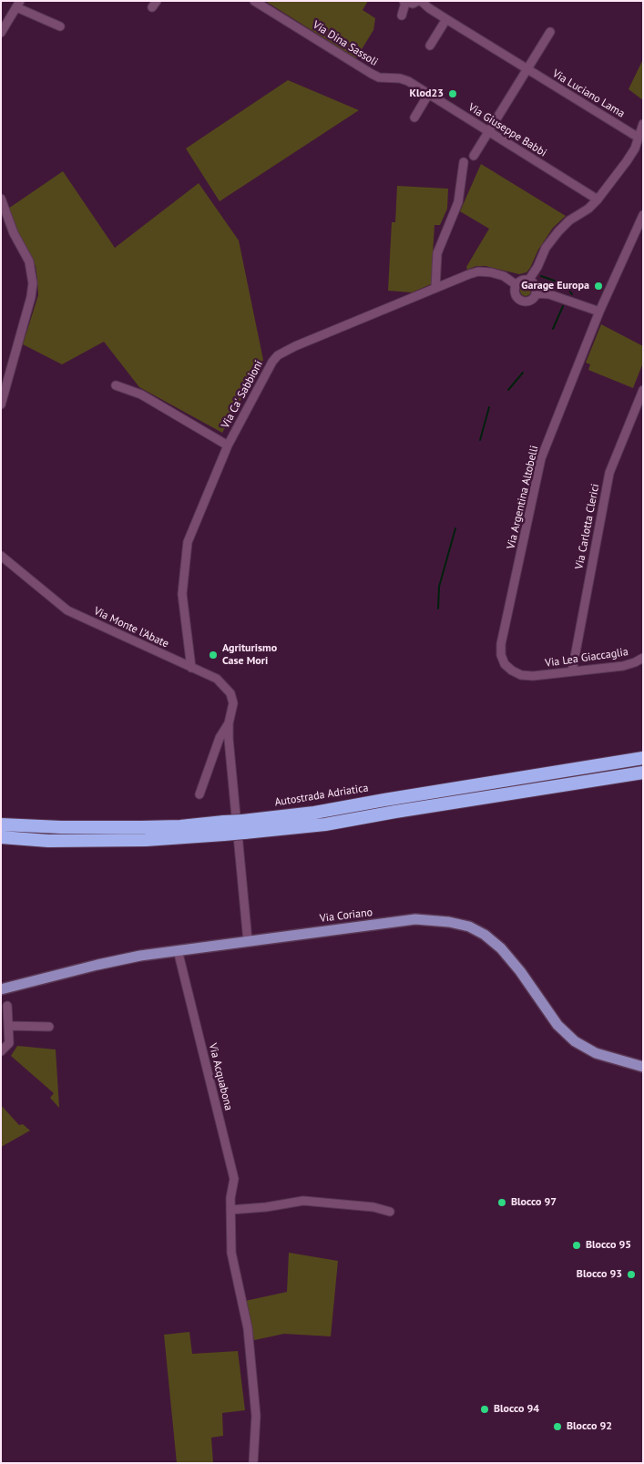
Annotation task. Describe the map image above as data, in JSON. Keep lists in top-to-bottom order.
{
  "streets": {
    "highway": ["Autostrada Adriatica"],
    "main road": ["Via Coriano"],
    "street": [
      "Via Dina Sassoli",
      "Via Luciano Lama",
      "Via Giuseppe Babbi",
      "Via Ca' Sabbioni",
      "Via Argentina Altobelli",
      "Via Carlotta Clerici",
      "Via Monte l'Abate",
      "Via Lea Giaccaglia",
      "Via Acquabona"
    ]
  },
  "crossings": [
    ["Via Dina Sassoli", "Via Giuseppe Babbi"],
    ["Via Ca' Sabbioni", "Via Monte l'Abate"],
    ["Via Argentina Altobelli", "Via Lea Giaccaglia"],
    ["Via Carlotta Clerici", "Via Lea Giaccaglia"],
    ["Via Monte l'Abate", "Via Coriano"],
    ["Via Coriano", "Via Acquabona"]
  ],
  "places": [
    "Klod23",
    "Garage Europa",
    "Agriturismo Case Mori",
    "Blocco 97",
    "Blocco 95",
    "Blocco 93",
    "Blocco 94",
    "Blocco 92"
  ]
}
